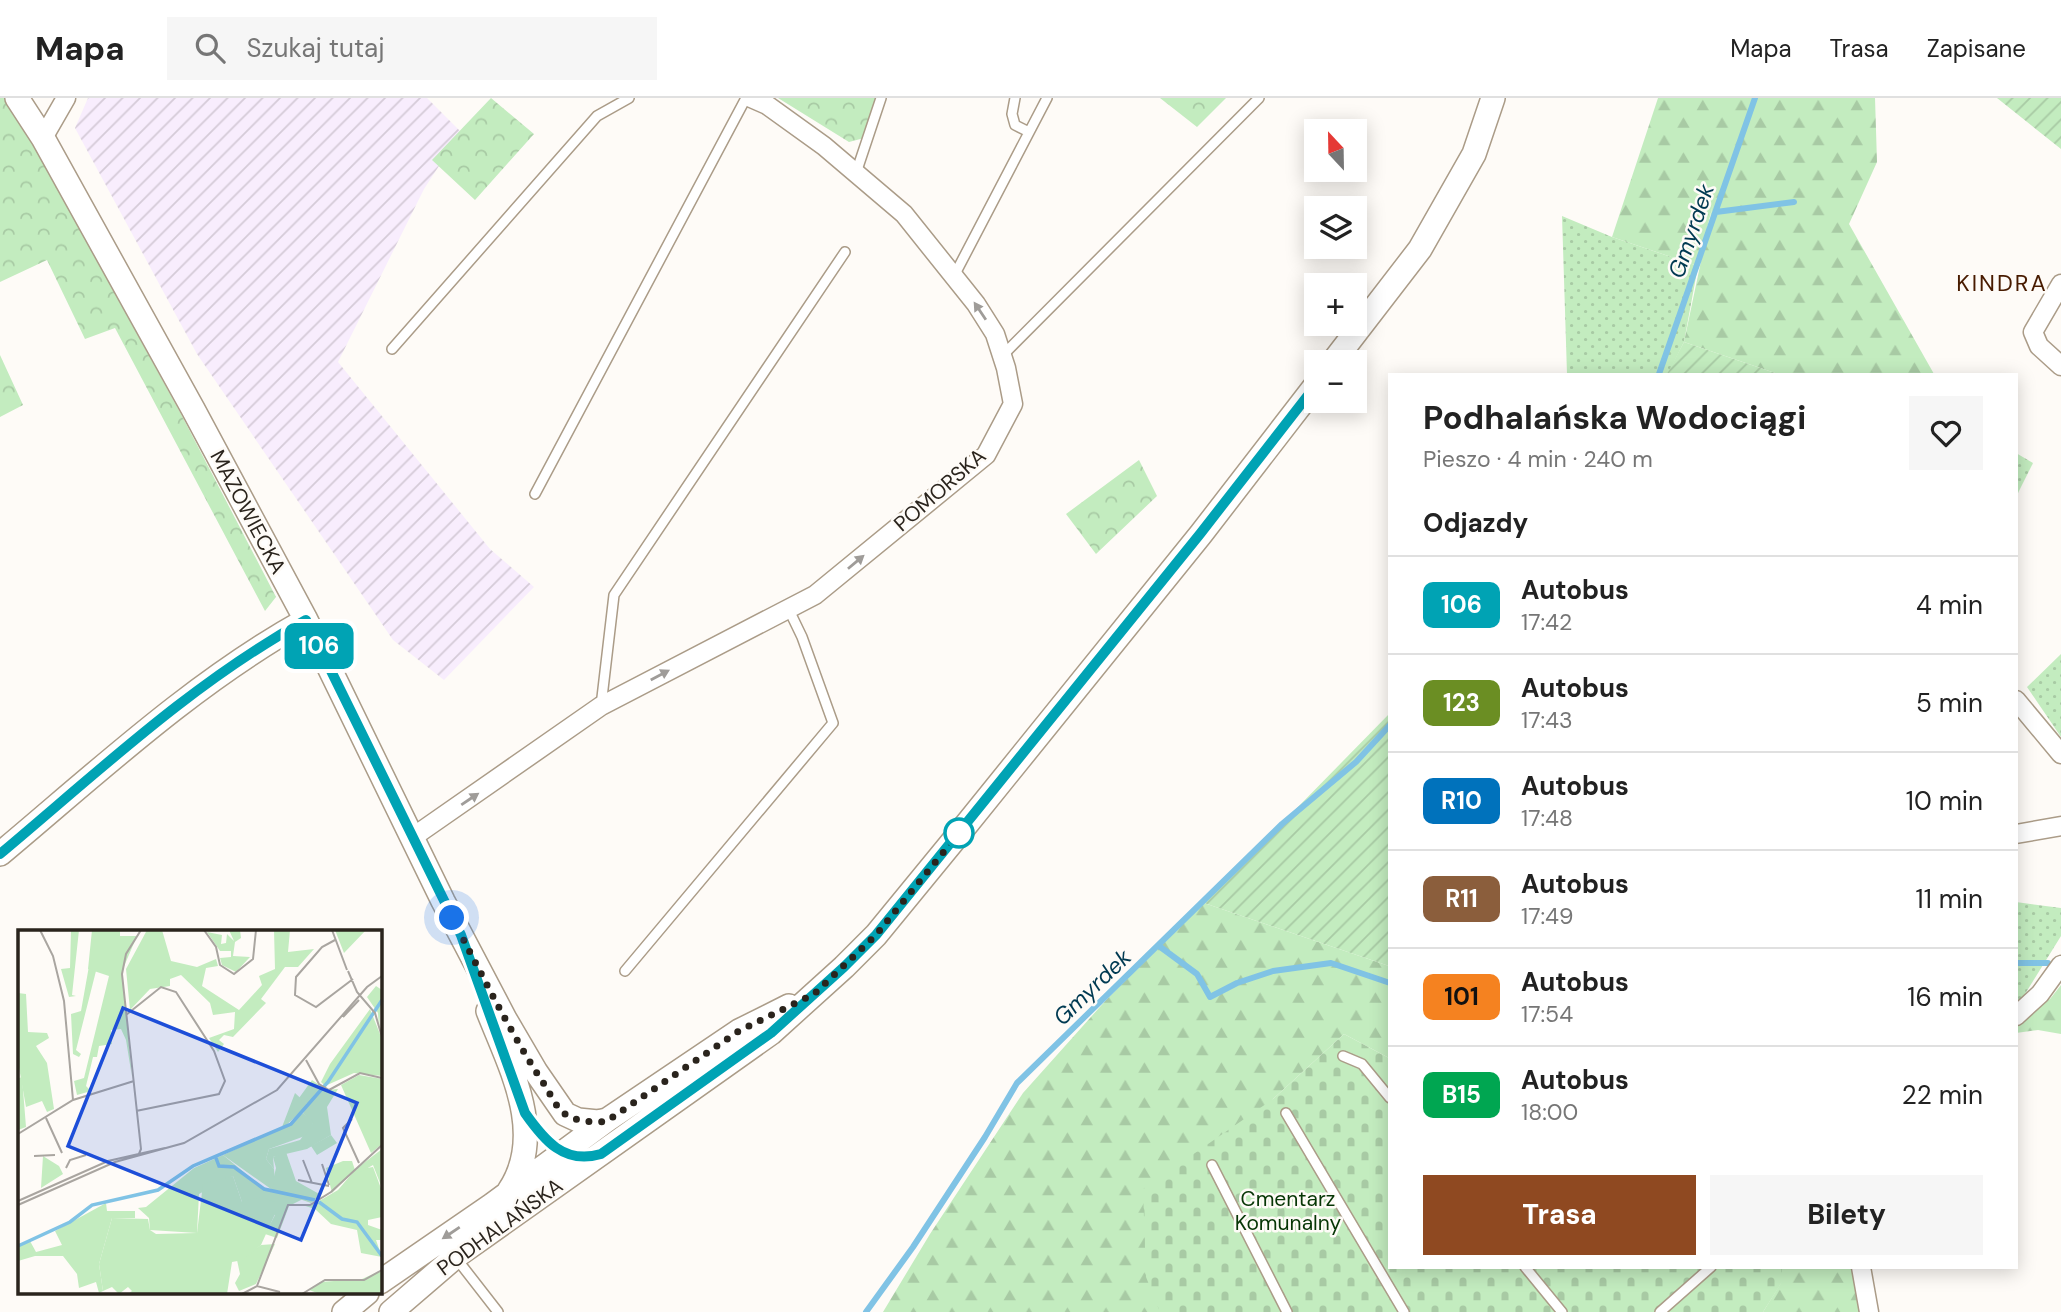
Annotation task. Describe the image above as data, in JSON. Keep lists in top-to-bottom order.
{
  "streets": {
    "street": ["POMORSKA", "MAZOWIECKA", "PODHALAŃSKA"]
  },
  "crossings": [
    ["POMORSKA", "MAZOWIECKA"],
    ["MAZOWIECKA", "PODHALAŃSKA"]
  ],
  "one_way": ["POMORSKA"],
  "districts": ["KINDRA"],
  "water": ["Gmyrdek"],
  "parks": ["Cmentarz Komunalny"],
  "lines": ["bus line 106"],
  "north": "top",
  "page": {
    "header": "Mapa",
    "search": "Szukaj tutaj",
    "nav": ["Mapa", "Trasa", "Zapisane"],
    "on_map": "106",
    "map_buttons": ["+", "−"],
    "heading": [
      ["Podhalańska Wodociągi", "Pieszo · 4 min · 240 m"],
      "Odjazdy"
    ],
    "list": [
      {
        "mark": "106",
        "name": "Autobus",
        "note": "17:42",
        "value": "4 min"
      },
      {
        "mark": "123",
        "name": "Autobus",
        "note": "17:43",
        "value": "5 min"
      },
      {
        "mark": "R10",
        "name": "Autobus",
        "note": "17:48",
        "value": "10 min"
      },
      {
        "mark": "R11",
        "name": "Autobus",
        "note": "17:49",
        "value": "11 min"
      },
      {
        "mark": "101",
        "name": "Autobus",
        "note": "17:54",
        "value": "16 min"
      },
      {
        "mark": "B15",
        "name": "Autobus",
        "note": "18:00",
        "value": "22 min"
      }
    ],
    "buttons": ["Trasa", "Bilety"]
  }
}
